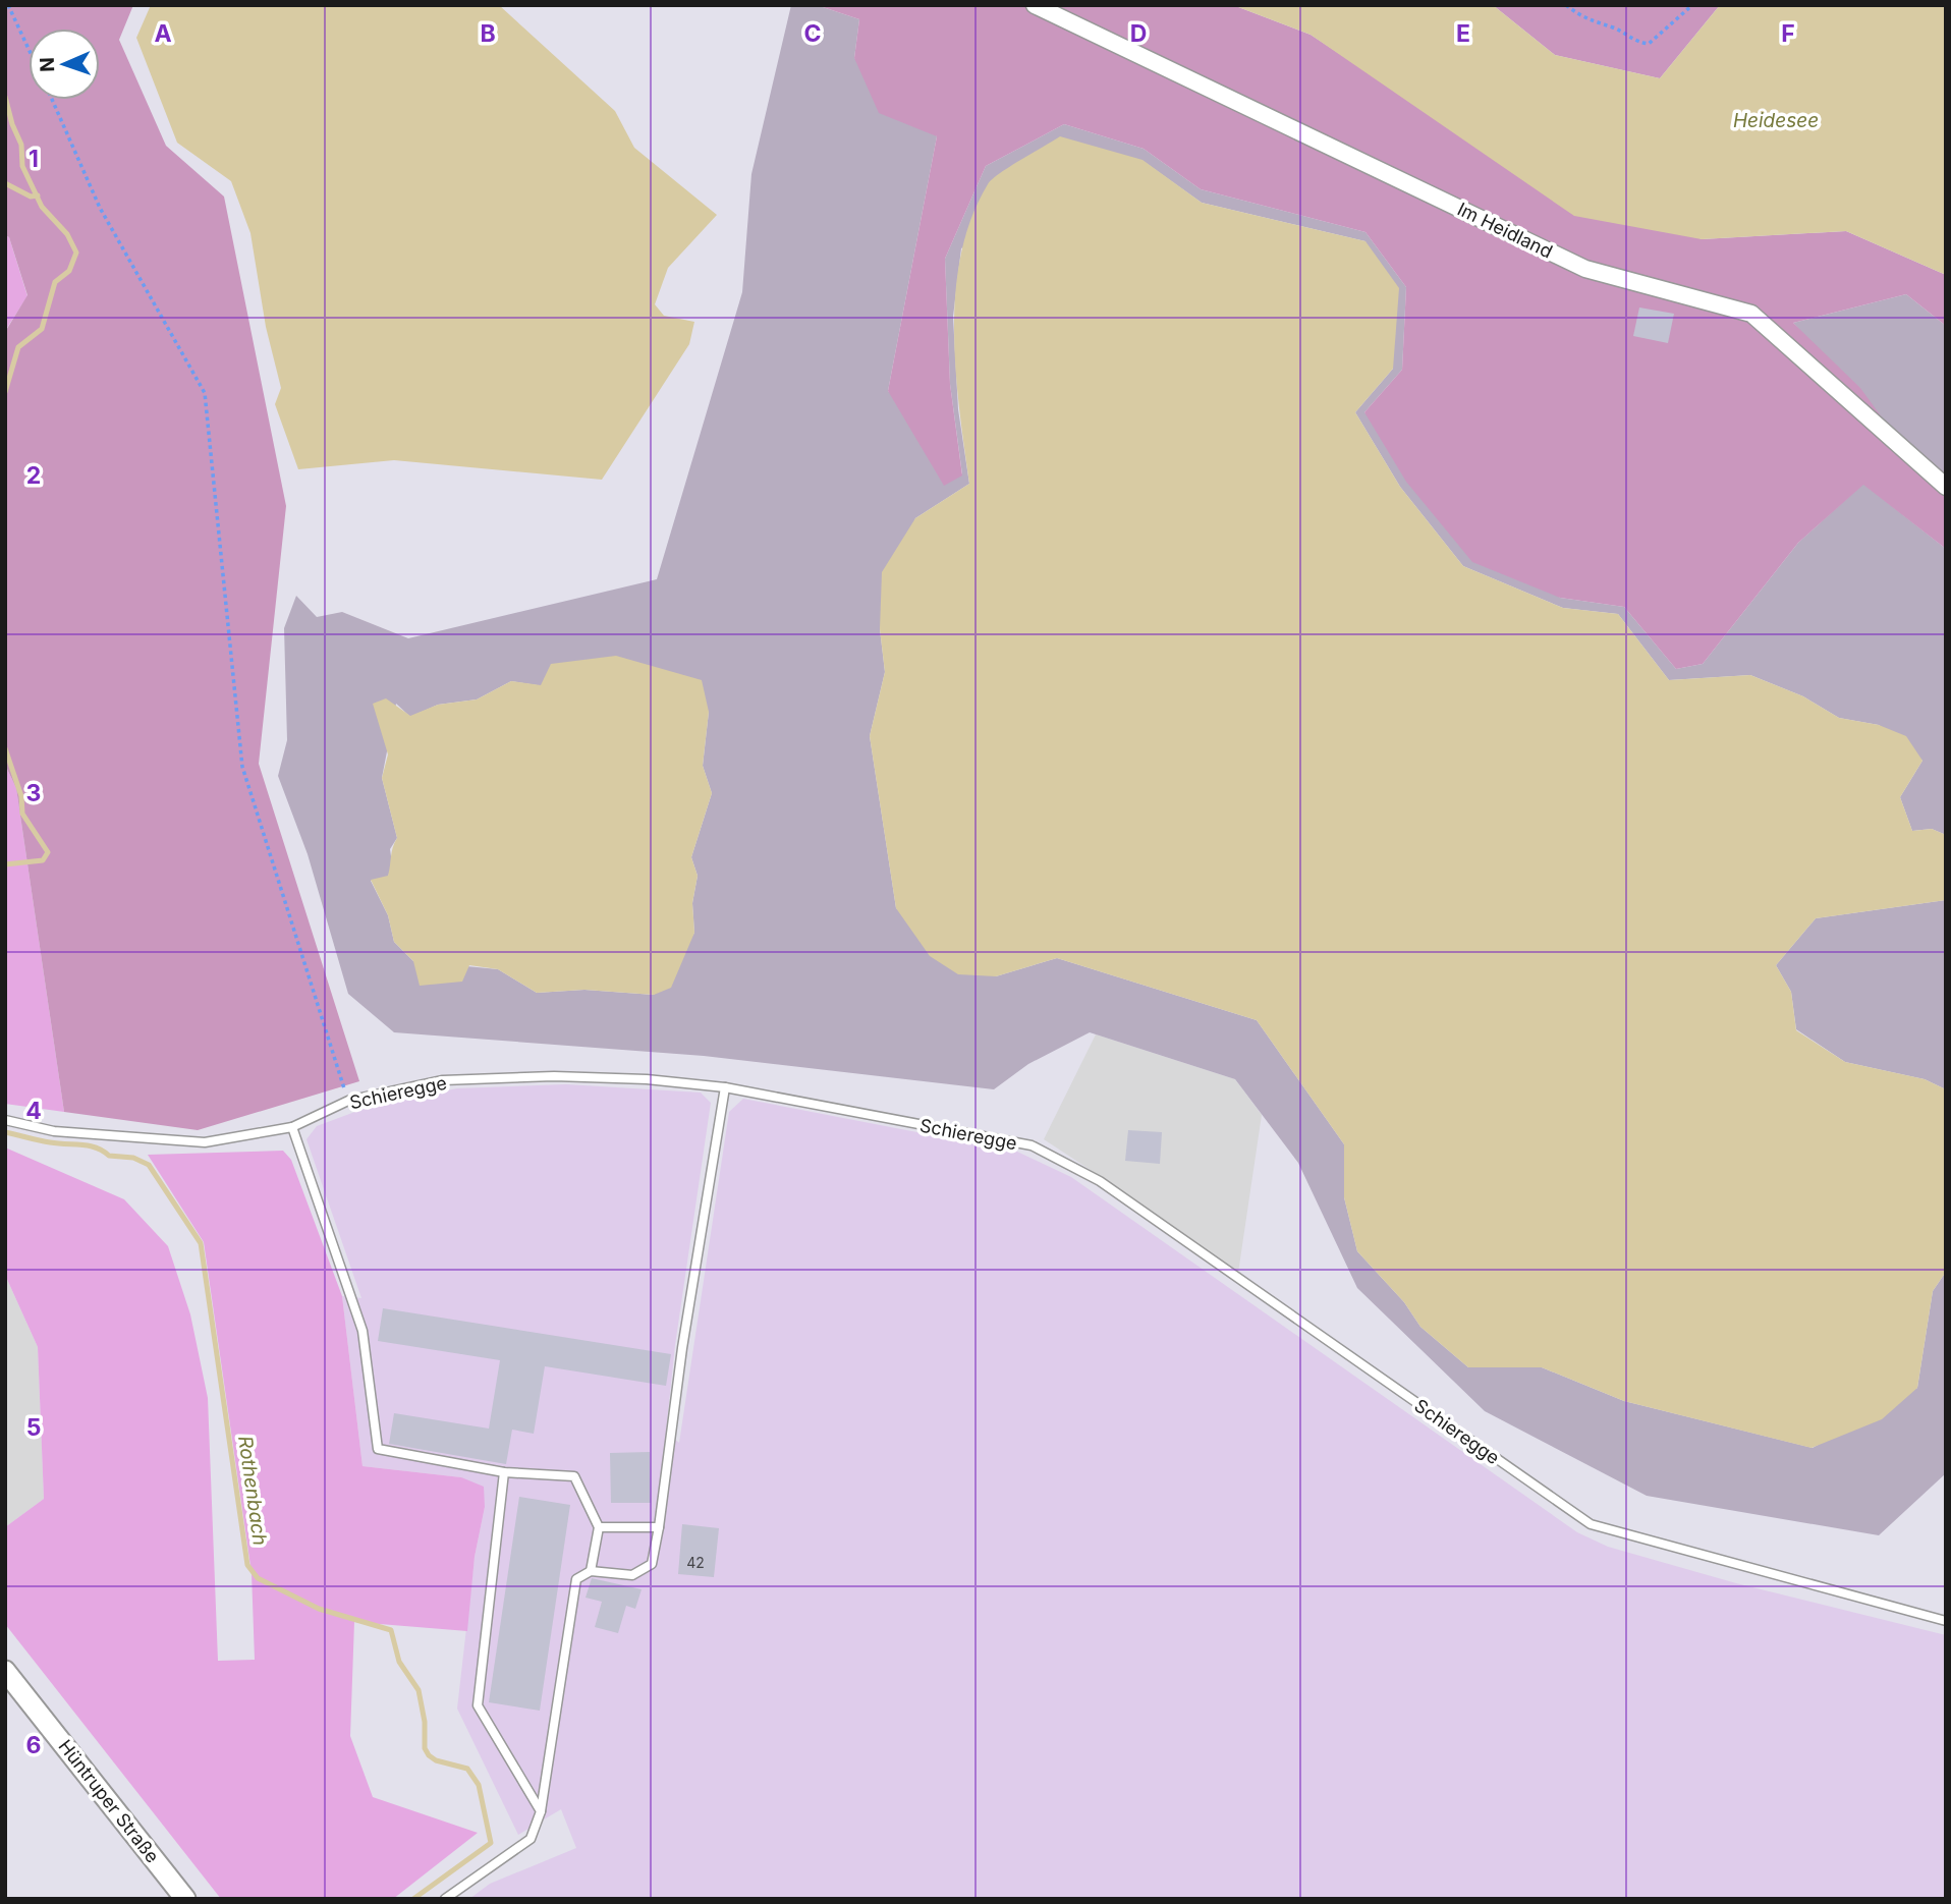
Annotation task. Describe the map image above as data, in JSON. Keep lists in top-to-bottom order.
{
  "streets": {
    "street": ["Im Heidland", "Hüntruper Straße"],
    "lane": ["Schieregge"]
  },
  "water": ["Heidesee", "Rothenbach"],
  "house_numbers": ["42"],
  "north": "left",
  "grid": {
    "columns": [
      "A",
      "B",
      "C",
      "D",
      "E",
      "F"
    ],
    "rows": [
      "1",
      "2",
      "3",
      "4",
      "5",
      "6"
    ]
  }
}
